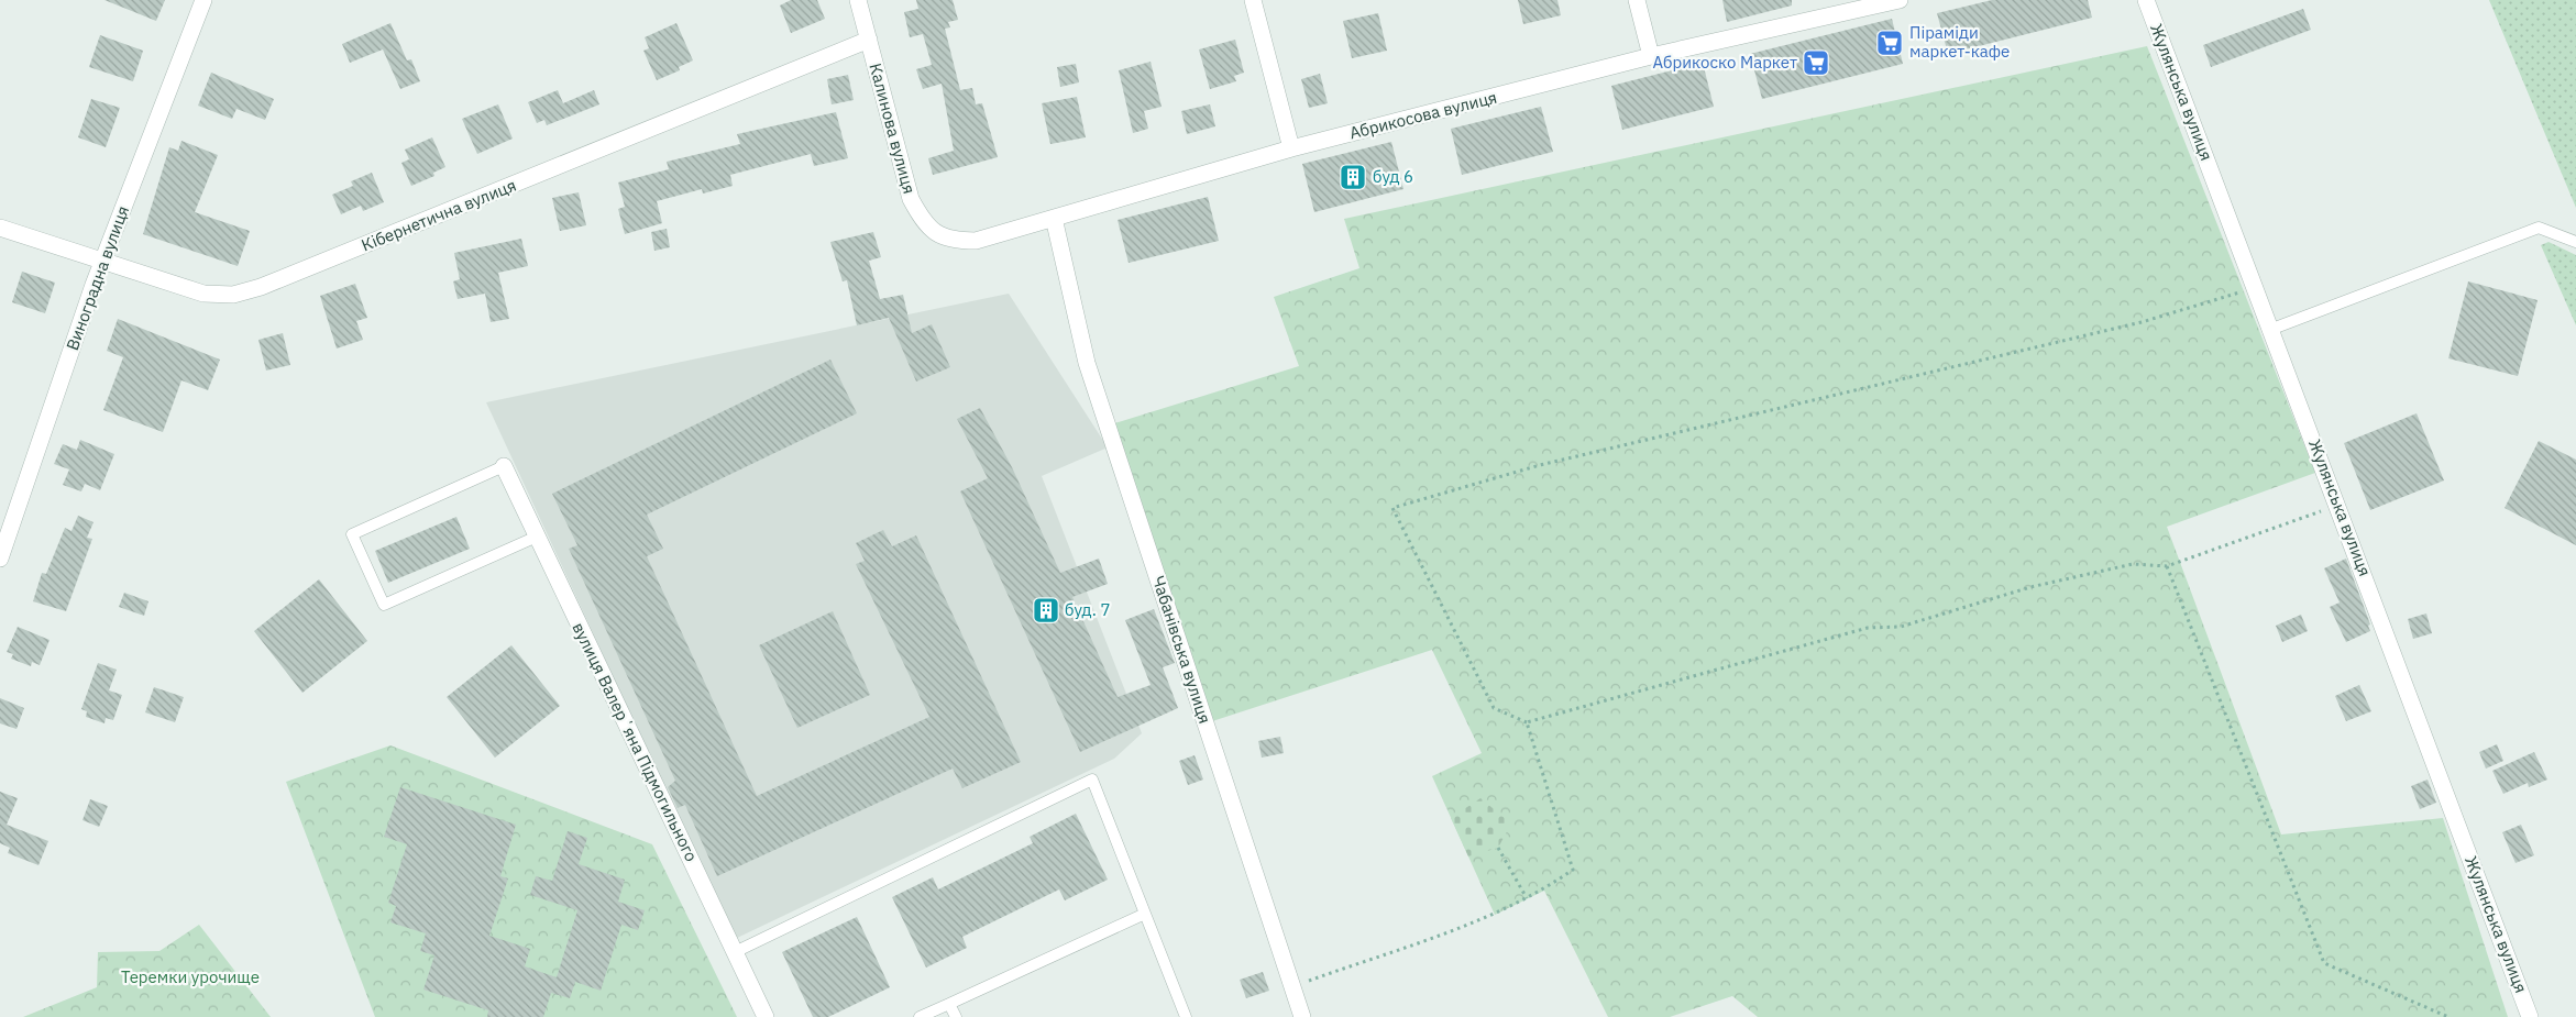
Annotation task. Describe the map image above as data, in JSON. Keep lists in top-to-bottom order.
{
  "streets": {
    "street": [
      "Жулянська вулиця",
      "Абрикосова вулиця",
      "Калинова вулиця",
      "Кібернетична вулиця",
      "Виноградна вулиця",
      "Чабанівська вулиця",
      "вулиця Валерʼяна Підмогильного"
    ]
  },
  "crossings": [
    ["Абрикосова вулиця", "Калинова вулиця"],
    ["Абрикосова вулиця", "Чабанівська вулиця"],
    ["Калинова вулиця", "Кібернетична вулиця"],
    ["Кібернетична вулиця", "Виноградна вулиця"]
  ],
  "parks": ["Теремки урочище"],
  "places": {
    "supermarket": ["Піраміди маркет-кафе", "Абрикоско Маркет"],
    "building": ["буд 6", "буд. 7"]
  }
}
